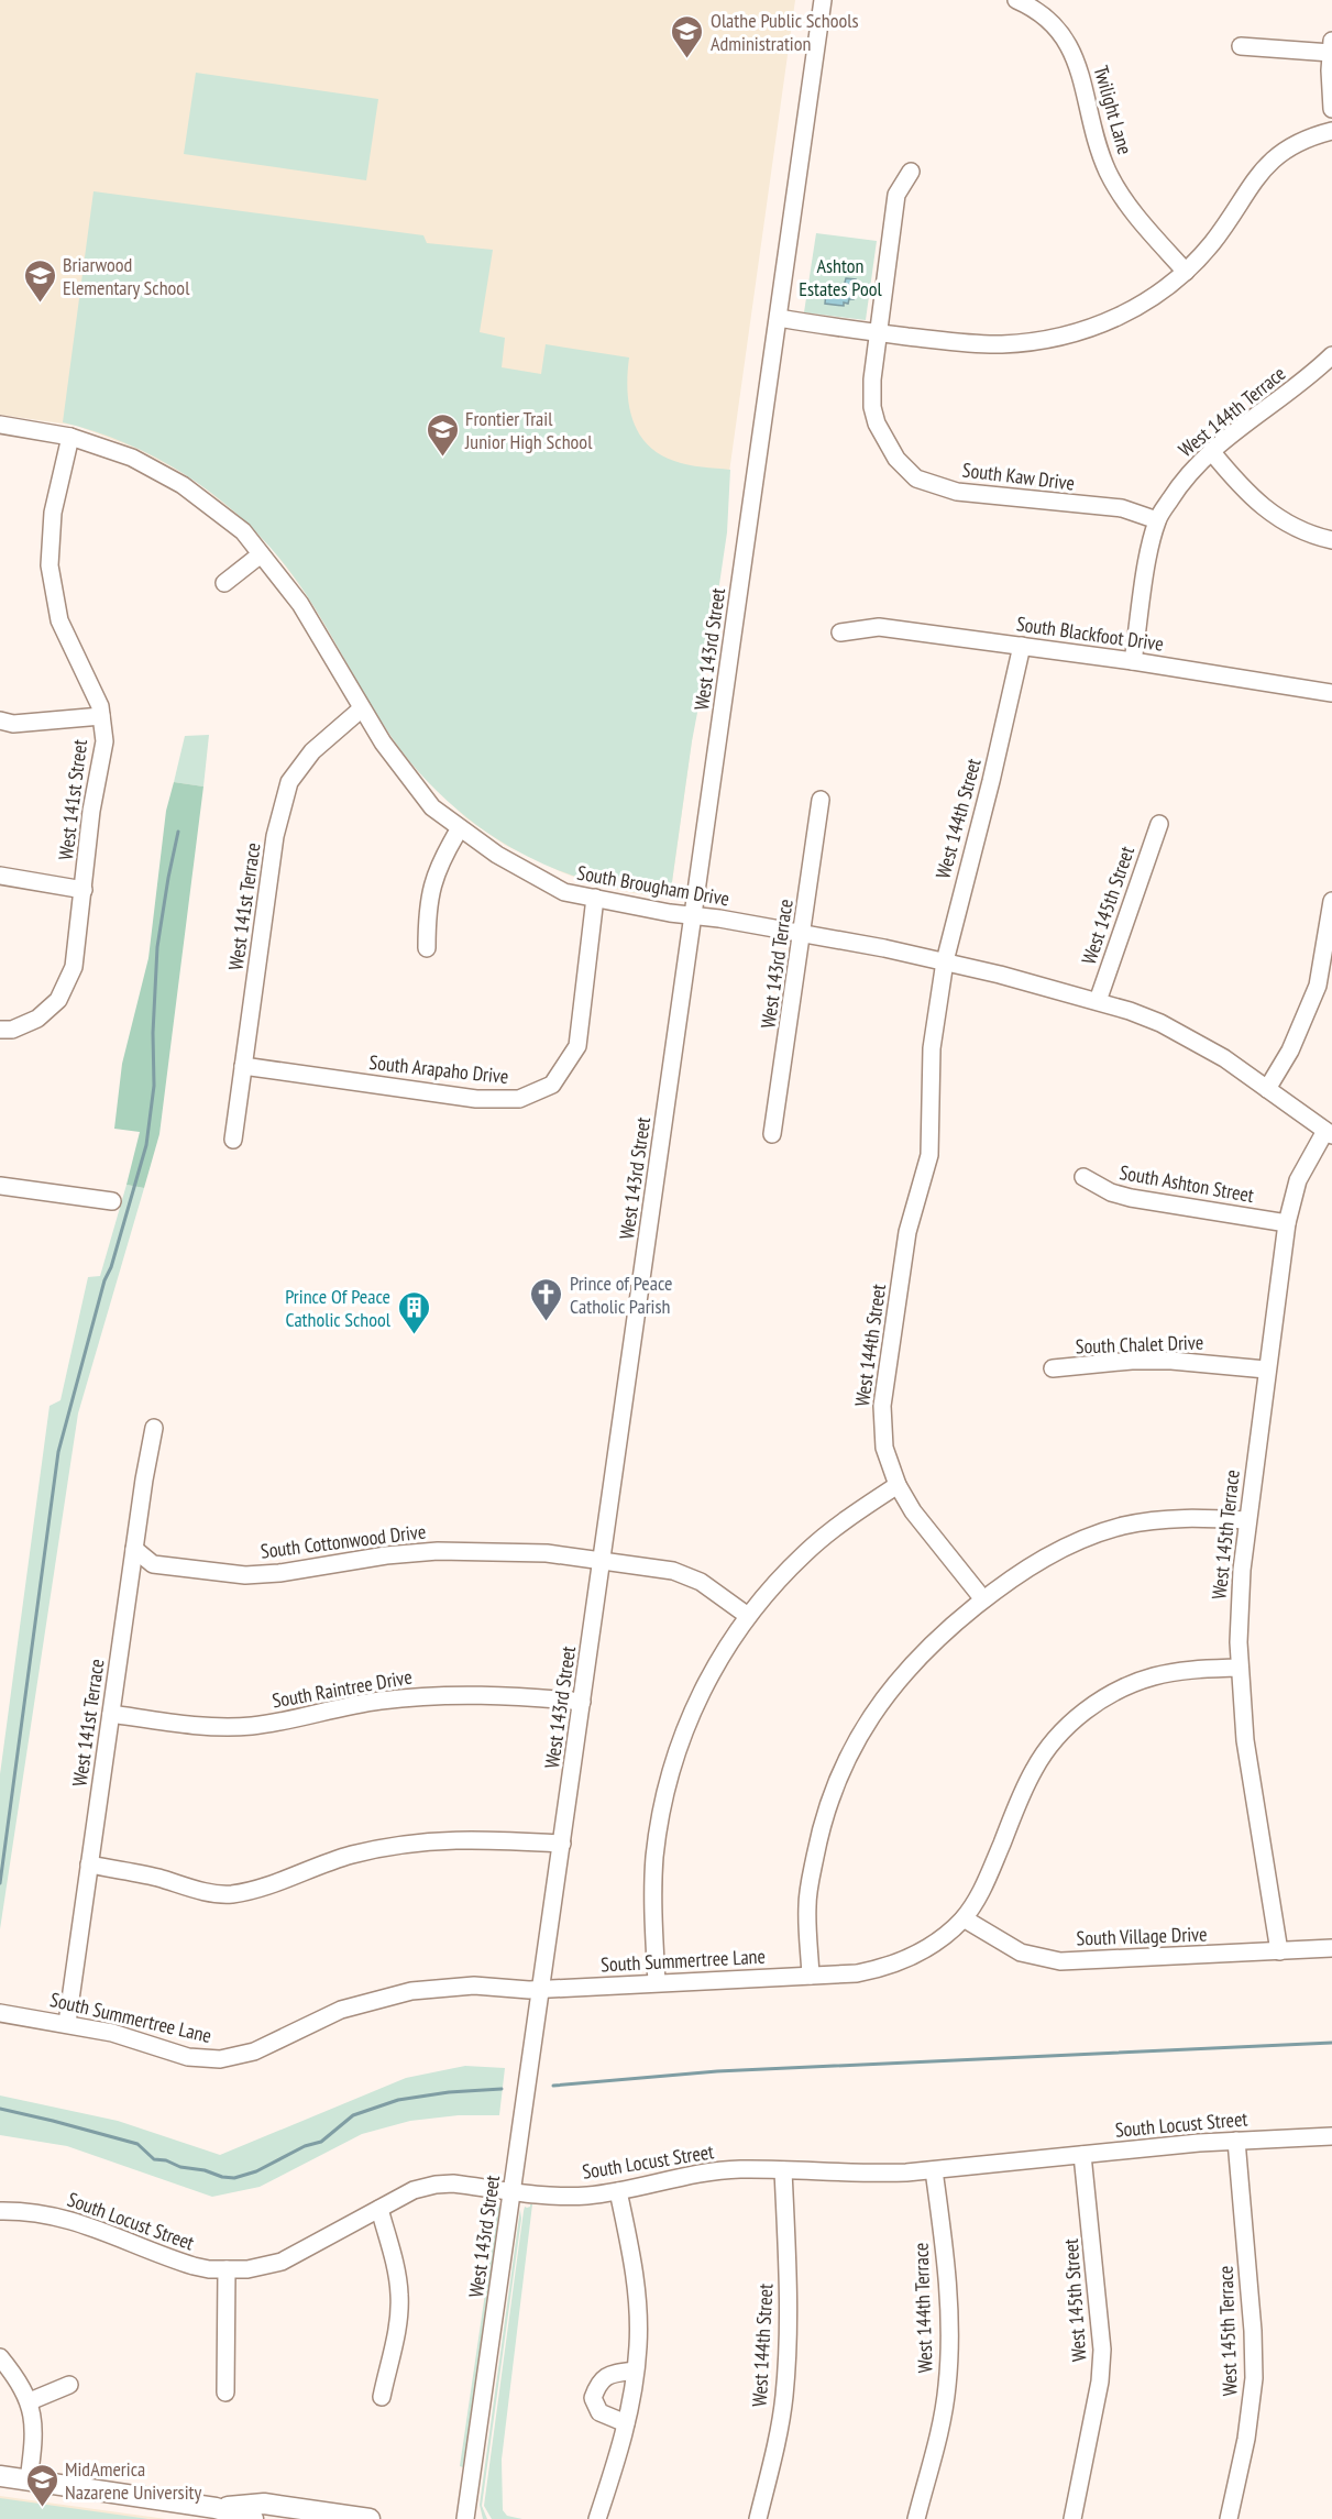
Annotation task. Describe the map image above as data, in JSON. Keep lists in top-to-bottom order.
{
  "streets": {
    "street": [
      "Twilight Lane",
      "West 144th Terrace",
      "South Kaw Drive",
      "South Blackfoot Drive",
      "West 143rd Street",
      "West 141st Street",
      "West 144th Street",
      "South Brougham Drive",
      "West 145th Street",
      "West 141st Terrace",
      "West 143rd Terrace",
      "South Arapaho Drive",
      "South Ashton Street",
      "South Chalet Drive",
      "West 145th Terrace",
      "South Cottonwood Drive",
      "South Raintree Drive",
      "South Village Drive",
      "South Summertree Lane",
      "South Locust Street"
    ]
  },
  "crossings": [
    ["West 144th Terrace", "South Kaw Drive"],
    ["West 144th Terrace", "South Blackfoot Drive"],
    ["West 144th Terrace", "South Locust Street"],
    ["South Blackfoot Drive", "West 144th Street"],
    ["West 143rd Street", "South Brougham Drive"],
    ["West 143rd Street", "South Cottonwood Drive"],
    ["West 143rd Street", "South Raintree Drive"],
    ["West 143rd Street", "South Summertree Lane"],
    ["West 143rd Street", "South Locust Street"],
    ["West 141st Street", "South Brougham Drive"],
    ["West 144th Street", "South Brougham Drive"],
    ["West 144th Street", "South Locust Street"],
    ["South Brougham Drive", "West 145th Street"],
    ["South Brougham Drive", "West 141st Terrace"],
    ["South Brougham Drive", "West 143rd Terrace"],
    ["South Brougham Drive", "South Arapaho Drive"],
    ["South Brougham Drive", "West 145th Terrace"],
    ["West 145th Street", "South Locust Street"],
    ["West 141st Terrace", "South Arapaho Drive"],
    ["West 141st Terrace", "South Cottonwood Drive"],
    ["West 141st Terrace", "South Raintree Drive"],
    ["West 141st Terrace", "South Summertree Lane"],
    ["South Ashton Street", "West 145th Terrace"],
    ["South Chalet Drive", "West 145th Terrace"],
    ["West 145th Terrace", "South Village Drive"],
    ["West 145th Terrace", "South Summertree Lane"],
    ["West 145th Terrace", "South Locust Street"],
    ["South Village Drive", "South Summertree Lane"]
  ],
  "parks": ["Ashton Estates Pool"],
  "places": {
    "school or university": [
      "Olathe Public Schools Administration",
      "Briarwood Elementary School",
      "Frontier Trail Junior High School",
      "MidAmerica Nazarene University"
    ],
    "church": ["Prince of Peace Catholic Parish"],
    "building": ["Prince Of Peace Catholic School"]
  }
}
